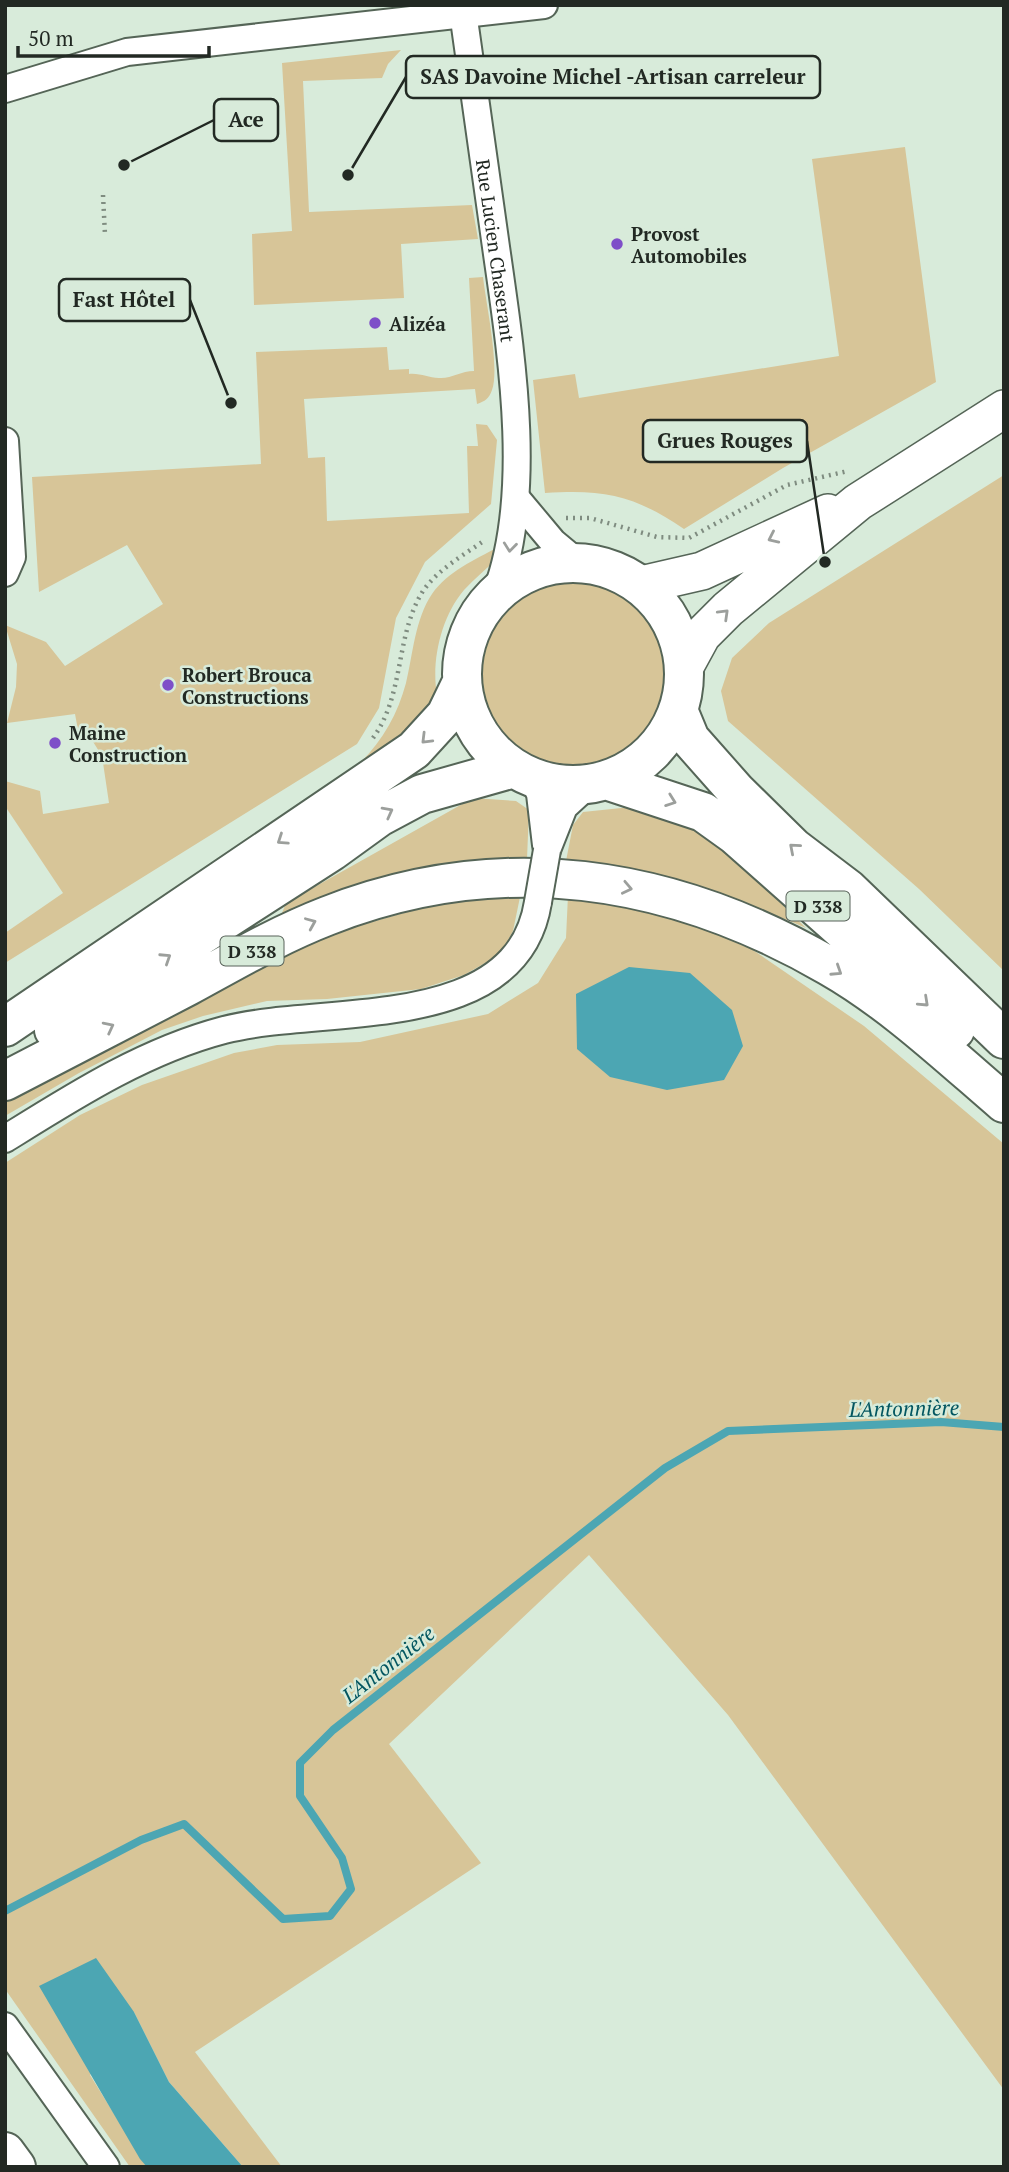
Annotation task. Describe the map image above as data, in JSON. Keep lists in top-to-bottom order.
{
  "streets": {
    "main road": ["D 338"],
    "street": ["Rue Lucien Chaserant"]
  },
  "crossings": [
    ["Rue Lucien Chaserant", "D 338"]
  ],
  "water": ["L'Antonnière"],
  "places": [
    "Ace",
    "SAS Davoine Michel -Artisan carreleur",
    "Provost Automobiles",
    "Alizéa",
    "Fast Hôtel",
    "Grues Rouges",
    "Robert Brouca Constructions",
    "Maine Construction"
  ],
  "scale_bar": "50 m"
}
